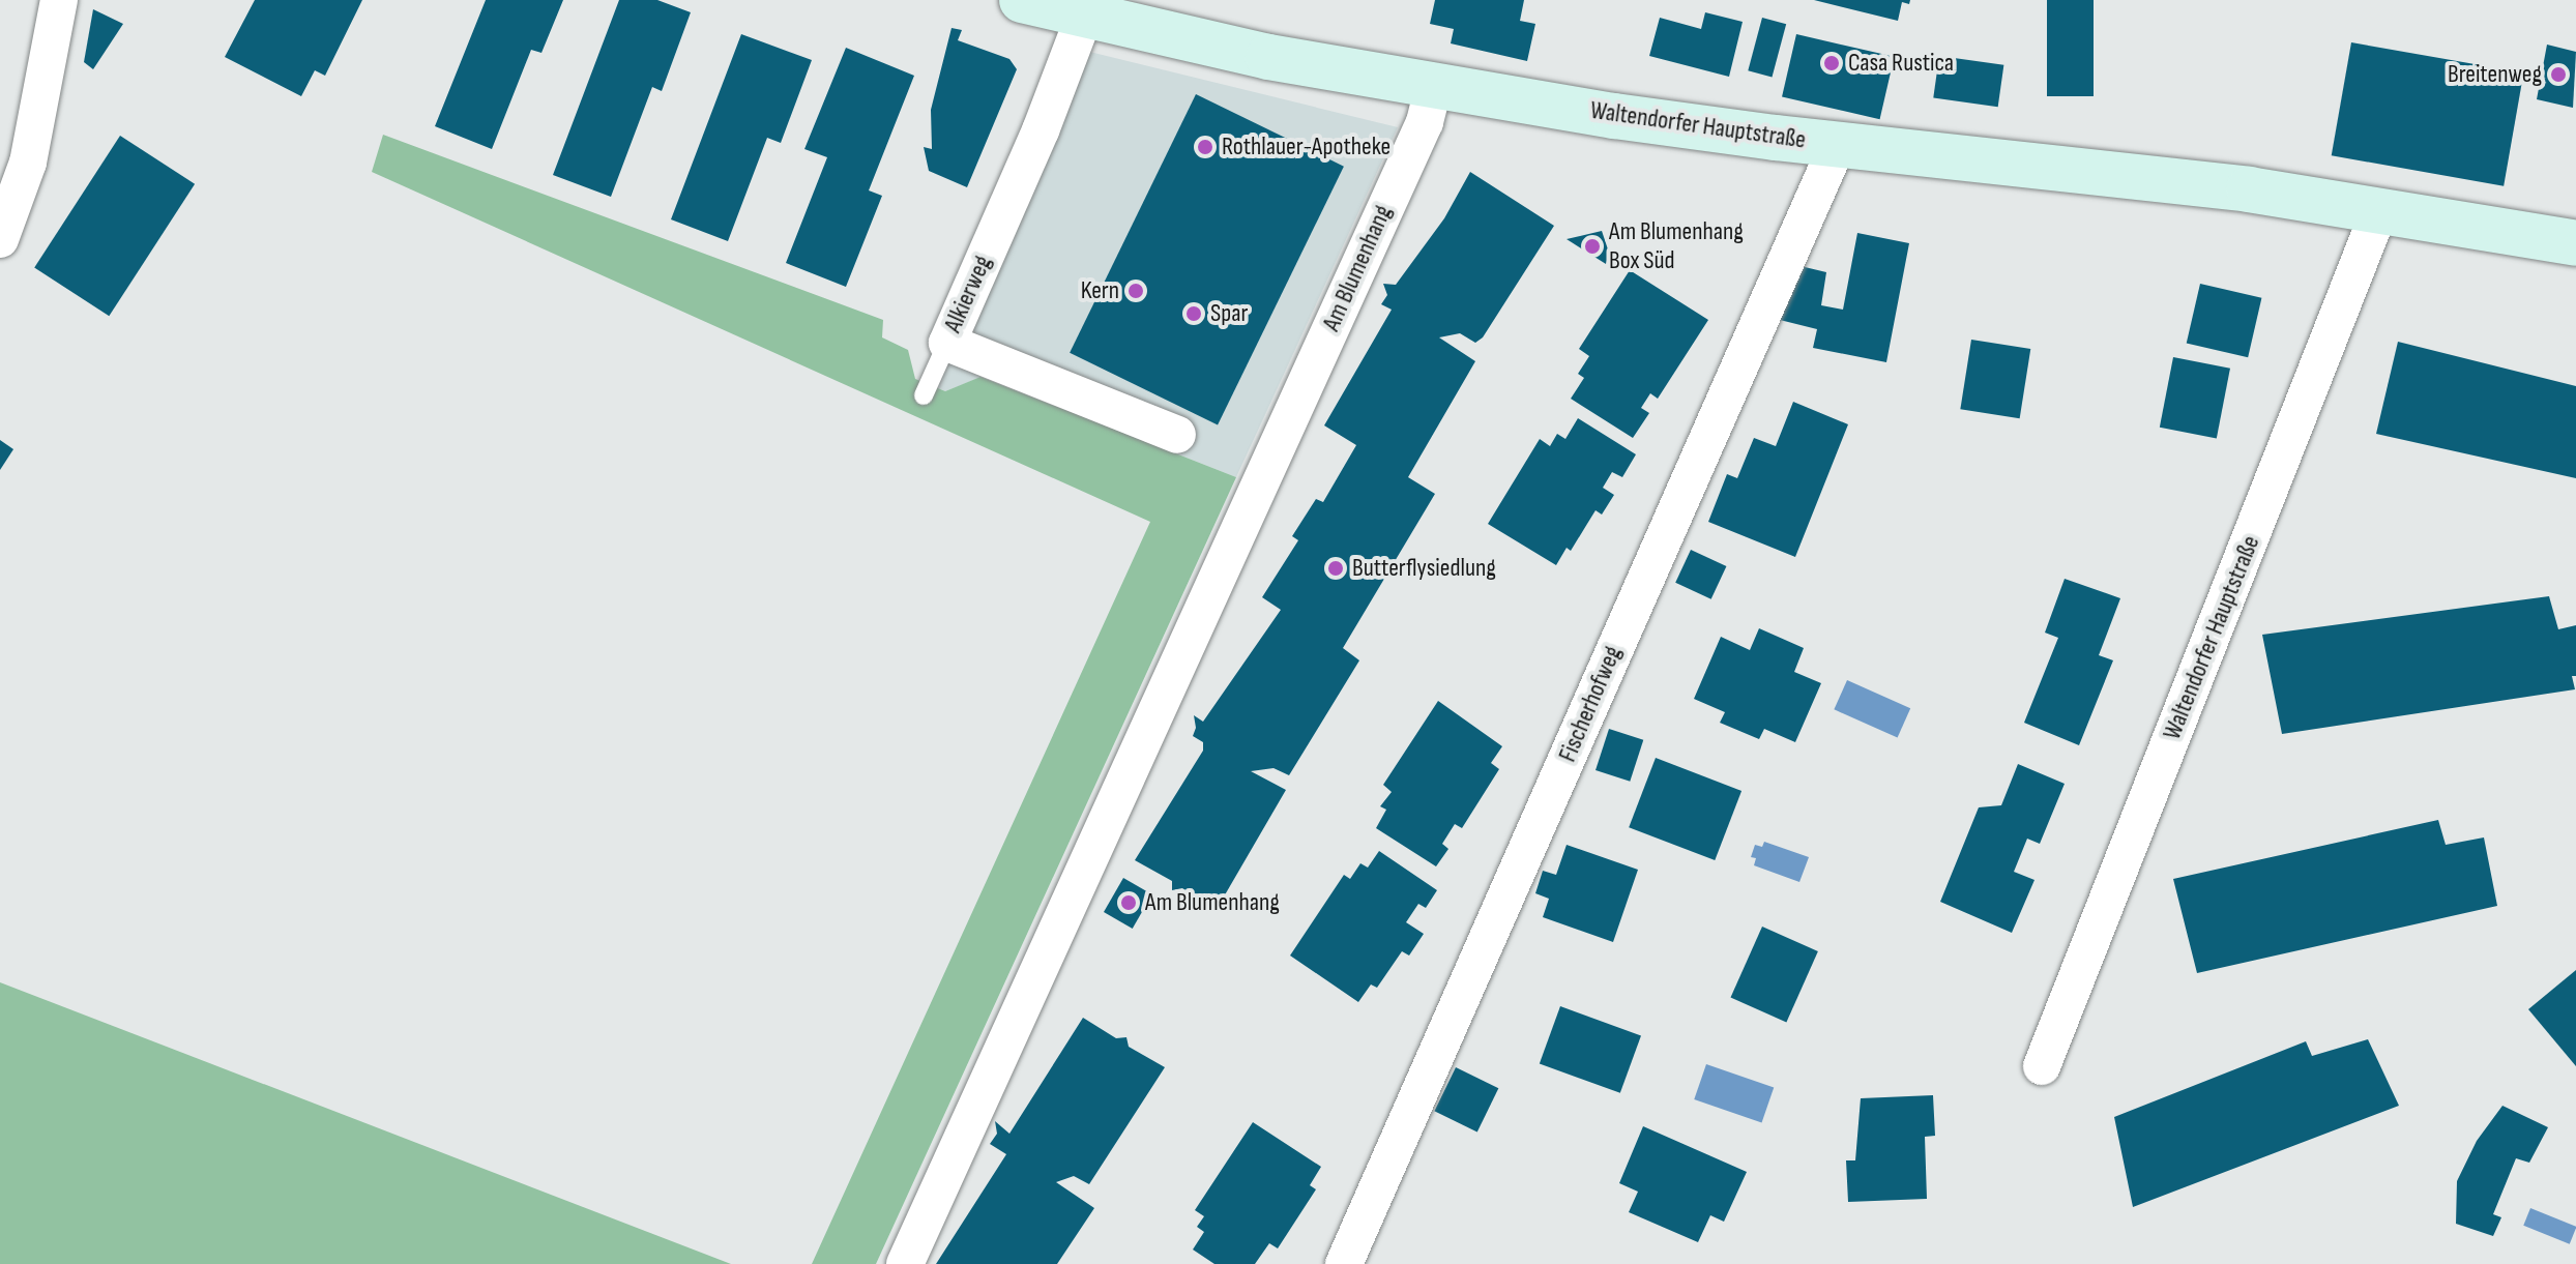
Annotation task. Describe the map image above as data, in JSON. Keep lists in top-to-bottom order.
{
  "streets": {
    "main road": ["Waltendorfer Hauptstraße"],
    "street": ["Am Blumenhang", "Alkierweg", "Fischerhofweg"]
  },
  "crossings": [
    ["Waltendorfer Hauptstraße", "Am Blumenhang"],
    ["Waltendorfer Hauptstraße", "Alkierweg"],
    ["Waltendorfer Hauptstraße", "Fischerhofweg"]
  ],
  "places": [
    "Casa Rustica",
    "Breitenweg",
    "Rothlauer-Apotheke",
    "Am Blumenhang Box Süd",
    "Kern",
    "Spar",
    "Butterflysiedlung",
    "Am Blumenhang"
  ]
}
